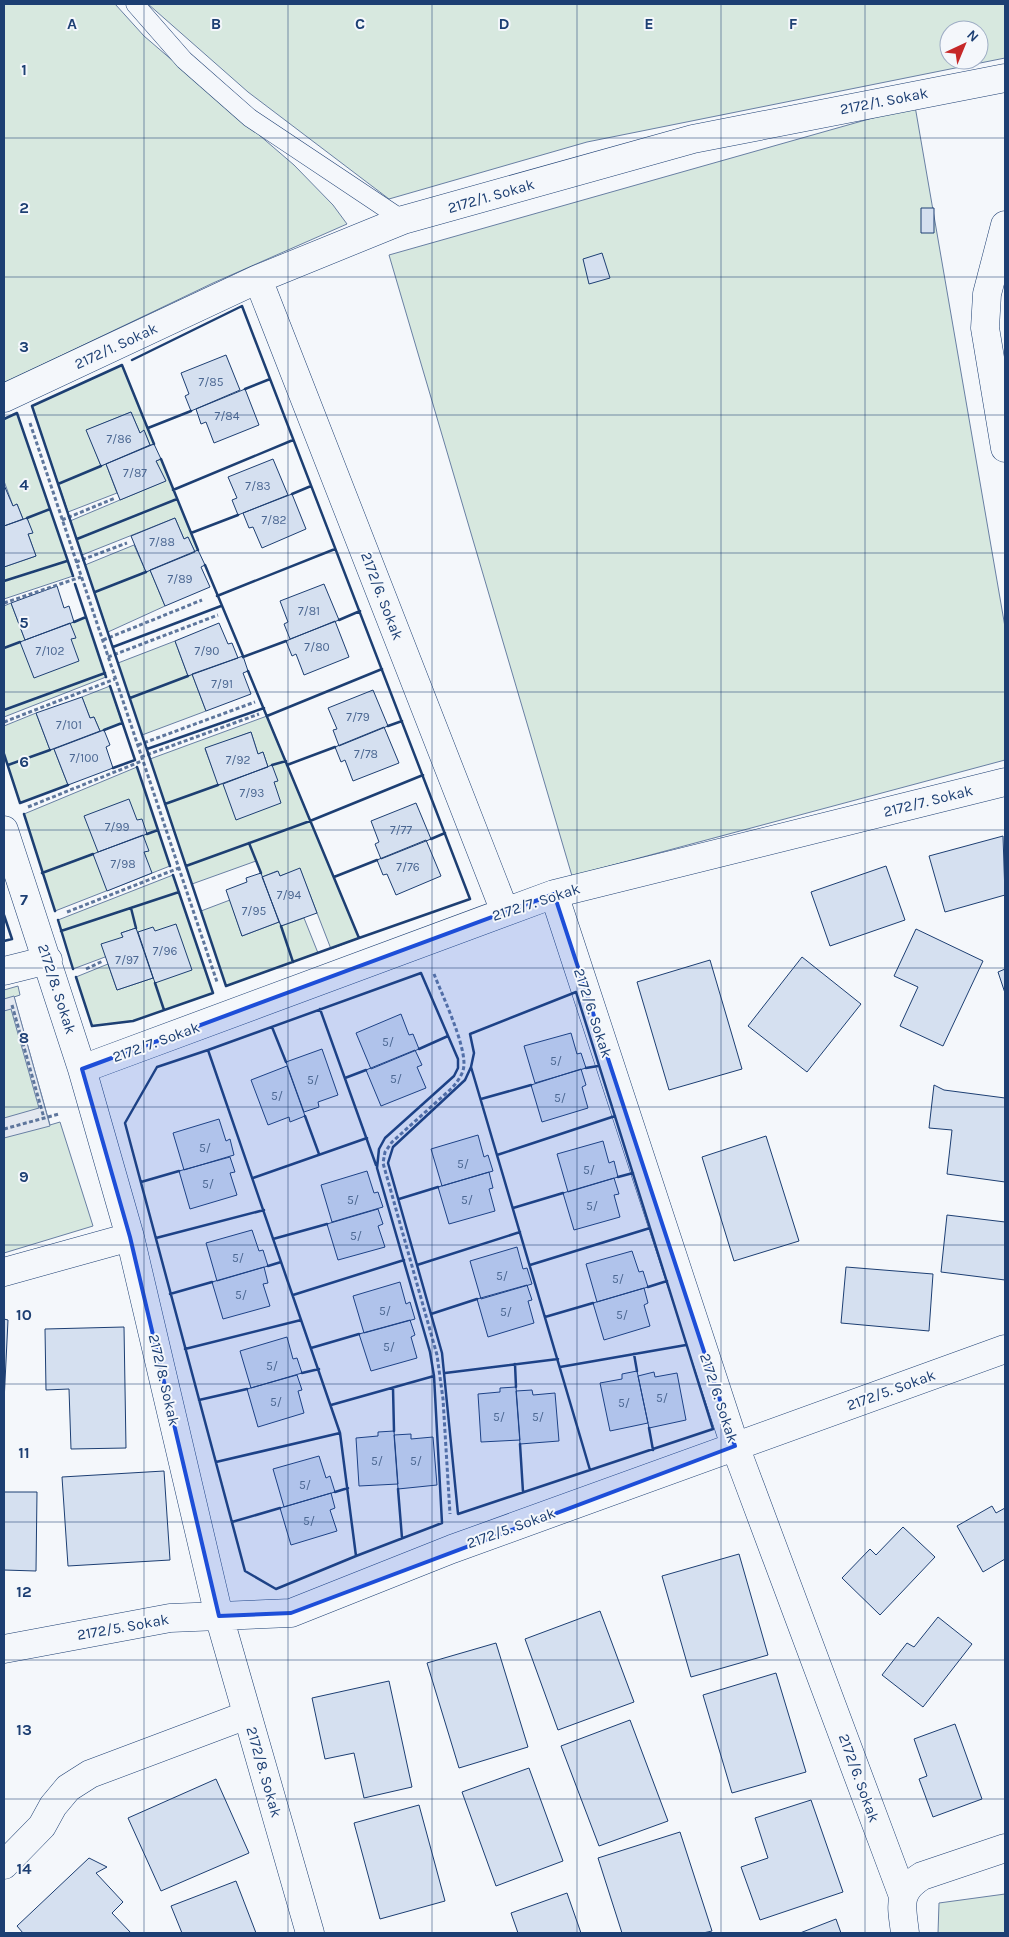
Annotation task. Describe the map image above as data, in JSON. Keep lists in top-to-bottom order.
{
  "streets": {
    "street": [
      "2172/1. Sokak",
      "2172/6. Sokak",
      "2172/7. Sokak",
      "2172/8. Sokak",
      "2172/5. Sokak"
    ]
  },
  "crossings": [
    ["2172/1. Sokak", "2172/6. Sokak"],
    ["2172/6. Sokak", "2172/7. Sokak"],
    ["2172/6. Sokak", "2172/5. Sokak"],
    ["2172/7. Sokak", "2172/8. Sokak"],
    ["2172/8. Sokak", "2172/5. Sokak"]
  ],
  "house_numbers": [
    "7/85",
    "7/84",
    "7/86",
    "7/87",
    "7/83",
    "7/82",
    "7/88",
    "7/89",
    "7/81",
    "7/80",
    "7/102",
    "7/90",
    "7/91",
    "7/79",
    "7/101",
    "7/78",
    "7/100",
    "7/92",
    "7/93",
    "7/99",
    "7/77",
    "7/98",
    "7/76",
    "7/94",
    "7/95",
    "7/96",
    "7/97",
    "5/",
    "5/",
    "5/",
    "5/",
    "5/",
    "5/",
    "5/",
    "5/",
    "5/",
    "5/",
    "5/",
    "5/",
    "5/",
    "5/",
    "5/",
    "5/",
    "5/",
    "5/",
    "5/",
    "5/",
    "5/",
    "5/",
    "5/",
    "5/",
    "5/",
    "5/",
    "5/",
    "5/",
    "5/",
    "5/",
    "5/",
    "5/"
  ],
  "north": "top right",
  "grid": {
    "columns": [
      "A",
      "B",
      "C",
      "D",
      "E",
      "F"
    ],
    "rows": [
      "1",
      "2",
      "3",
      "4",
      "5",
      "6",
      "7",
      "8",
      "9",
      "10",
      "11",
      "12",
      "13",
      "14"
    ]
  }
}
